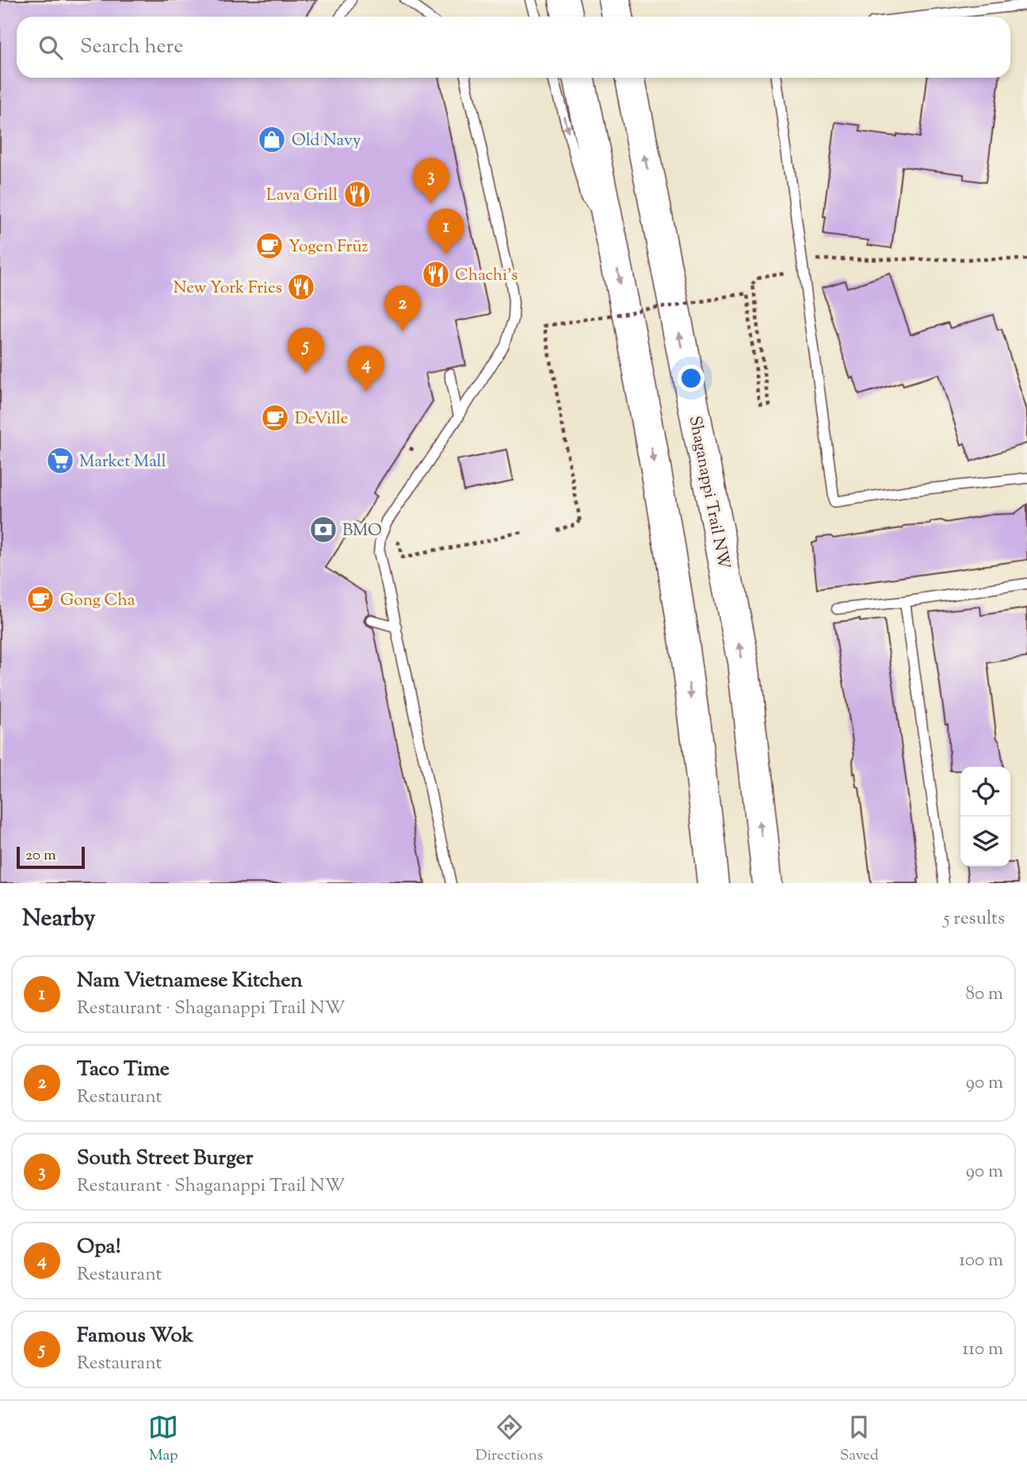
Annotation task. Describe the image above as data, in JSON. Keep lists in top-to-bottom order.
{
  "streets": {
    "main road": ["Shaganappi Trail NW"]
  },
  "places": {
    "shop": ["Old Navy"],
    "restaurant": ["Lava Grill", "Chachi's", "New York Fries"],
    "cafe": ["Yogen Früz", "DeVille", "Gong Cha"],
    "supermarket": ["Market Mall"],
    "bank": ["BMO"]
  },
  "scale_bar": "20 m",
  "page": {
    "search": "Search here",
    "pins": [
      "3",
      "1",
      "2",
      "5",
      "4"
    ],
    "scale": "20 m",
    "heading": ["Nearby", "5 results"],
    "list": [
      {
        "mark": "1",
        "name": "Nam Vietnamese Kitchen",
        "note": "Restaurant · Shaganappi Trail NW",
        "value": "80 m"
      },
      {
        "mark": "2",
        "name": "Taco Time",
        "note": "Restaurant",
        "value": "90 m"
      },
      {
        "mark": "3",
        "name": "South Street Burger",
        "note": "Restaurant · Shaganappi Trail NW",
        "value": "90 m"
      },
      {
        "mark": "4",
        "name": "Opa!",
        "note": "Restaurant",
        "value": "100 m"
      },
      {
        "mark": "5",
        "name": "Famous Wok",
        "note": "Restaurant",
        "value": "110 m"
      }
    ],
    "nav": ["Map", "Directions", "Saved"]
  }
}
